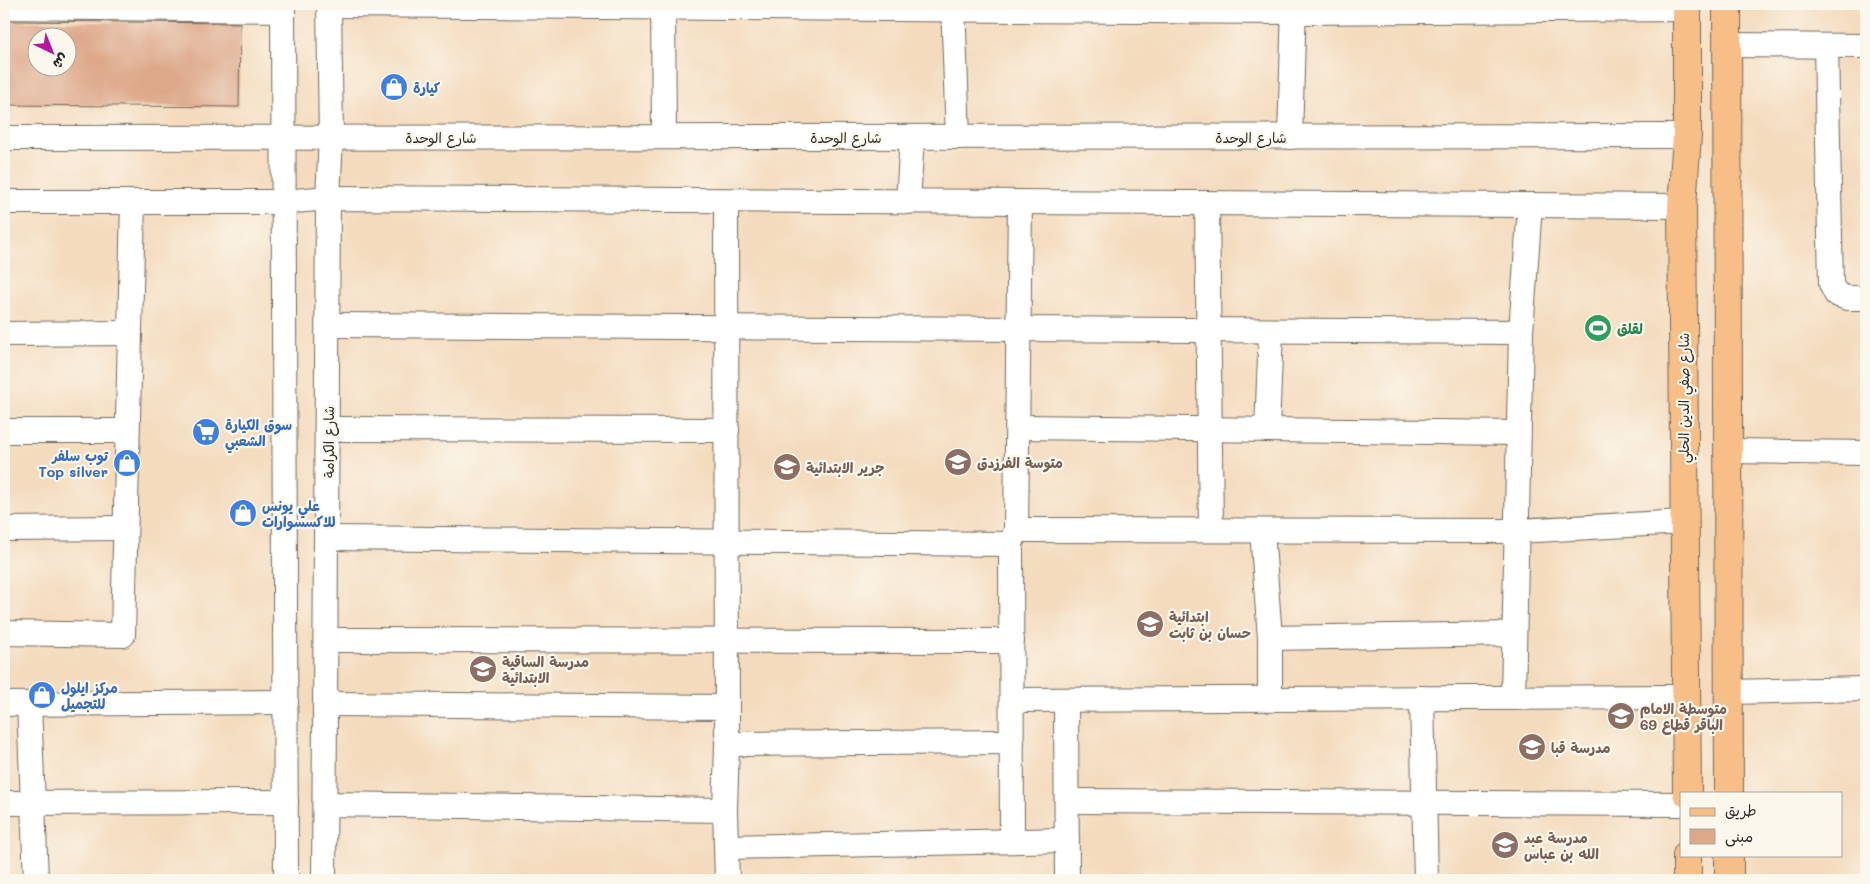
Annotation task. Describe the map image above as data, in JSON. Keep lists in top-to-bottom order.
{
  "streets": {
    "main road": ["شارع صفي الدين الحلي"],
    "street": ["شارع الوحدة", "شارع الكرامة"]
  },
  "crossings": [
    ["شارع الوحدة", "شارع صفي الدين الحلي"],
    ["شارع الوحدة", "شارع الكرامة"]
  ],
  "places": {
    "shop": [
      "كيارة",
      "توب سلفر Top silver",
      "علي يونس للاكسسوارات",
      "مركز ايلول للتجميل"
    ],
    "sports": ["لقلق"],
    "supermarket": ["سوق الكيارة الشعبي"],
    "school or university": [
      "متوسة الفرزدق",
      "جرير الابتدائية",
      "ابتدائية حسان بن ثابت",
      "مدرسة الساقية الابتدائية",
      "متوسطة الامام الباقر قطاع 69",
      "مدرسة قبا",
      "مدرسة عبد الله بن عباس"
    ]
  },
  "legend": ["طريق", "مبنى"],
  "north": "bottom right"
}
